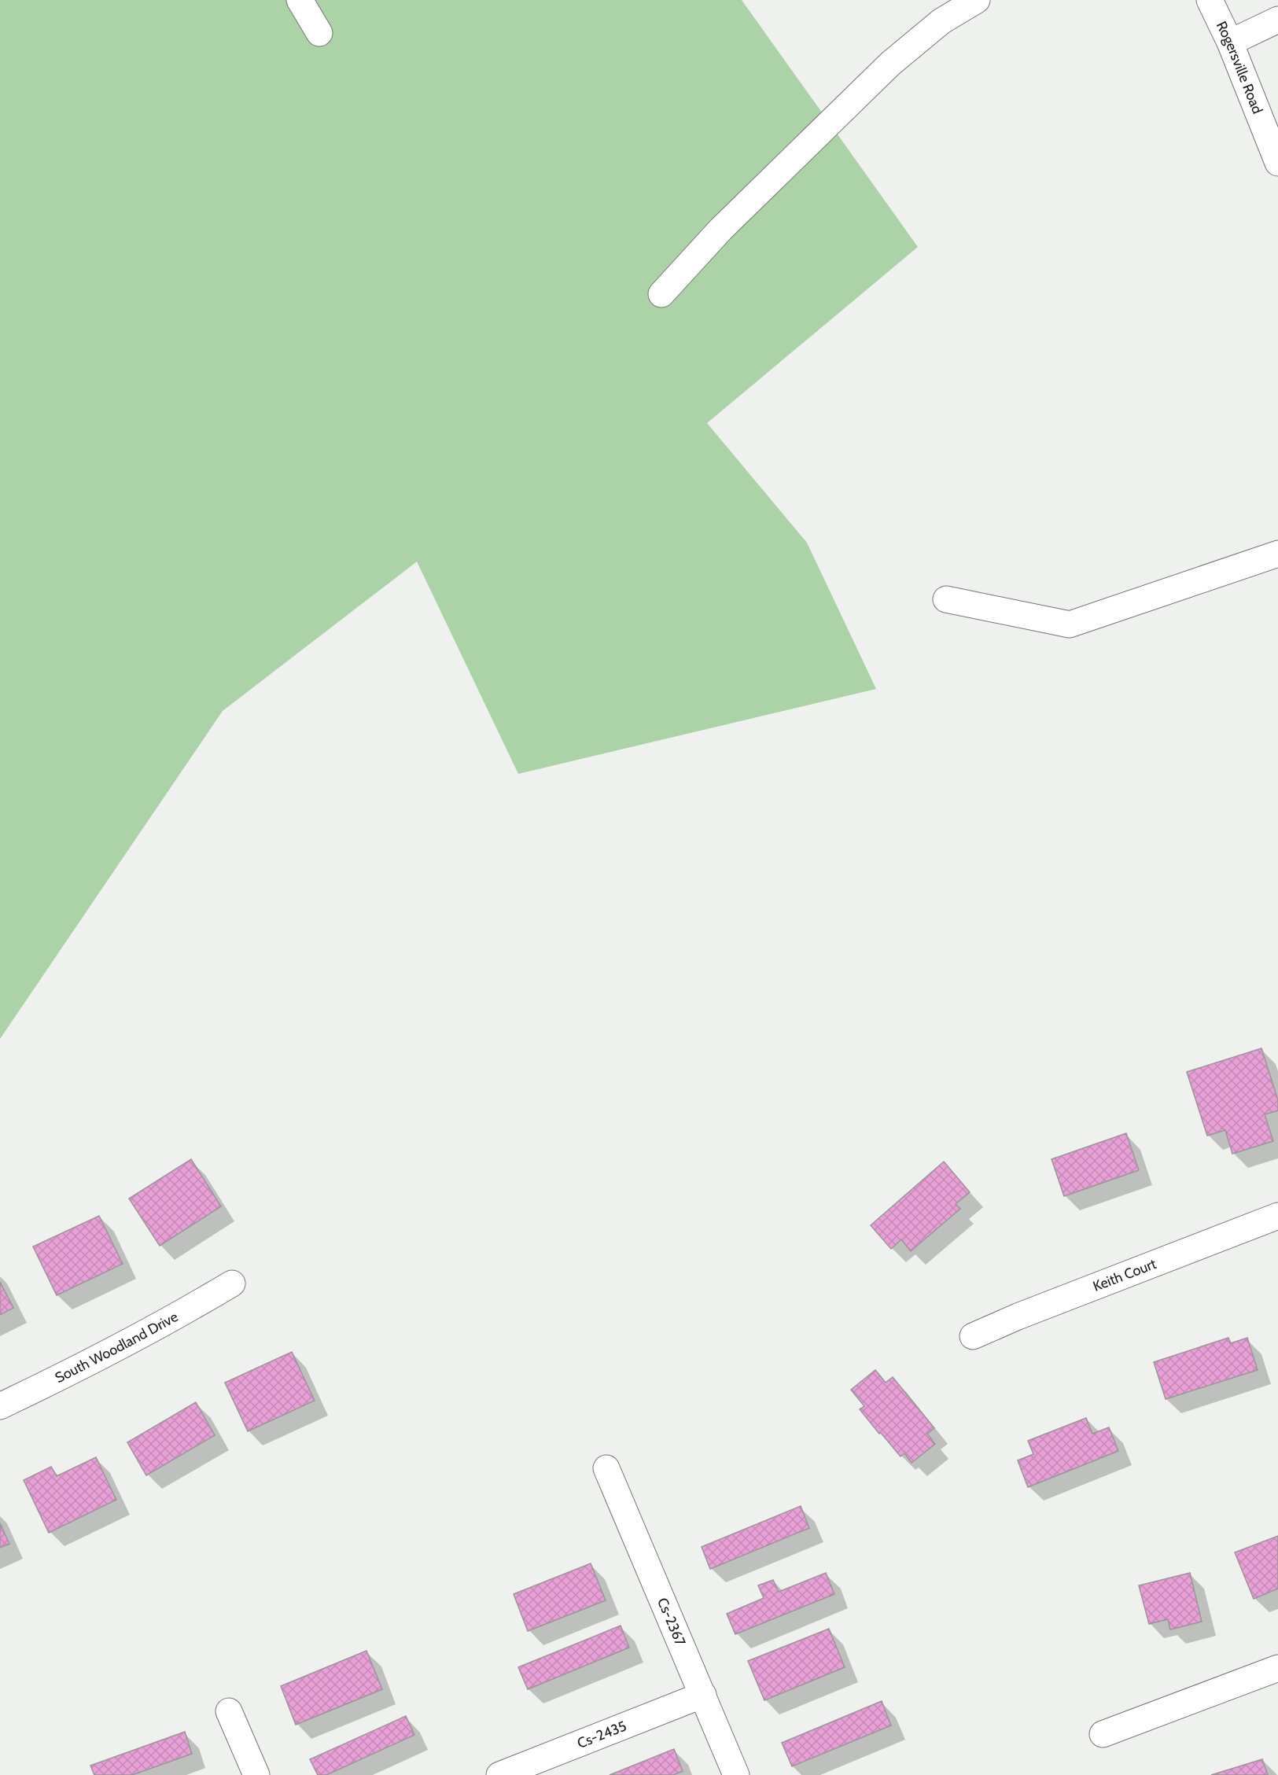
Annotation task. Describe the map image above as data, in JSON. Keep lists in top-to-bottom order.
{
  "streets": {
    "street": [
      "Rogersville Road",
      "Keith Court",
      "South Woodland Drive",
      "Cs-2367",
      "Cs-2435"
    ]
  },
  "crossings": [
    ["Cs-2367", "Cs-2435"]
  ]
}
